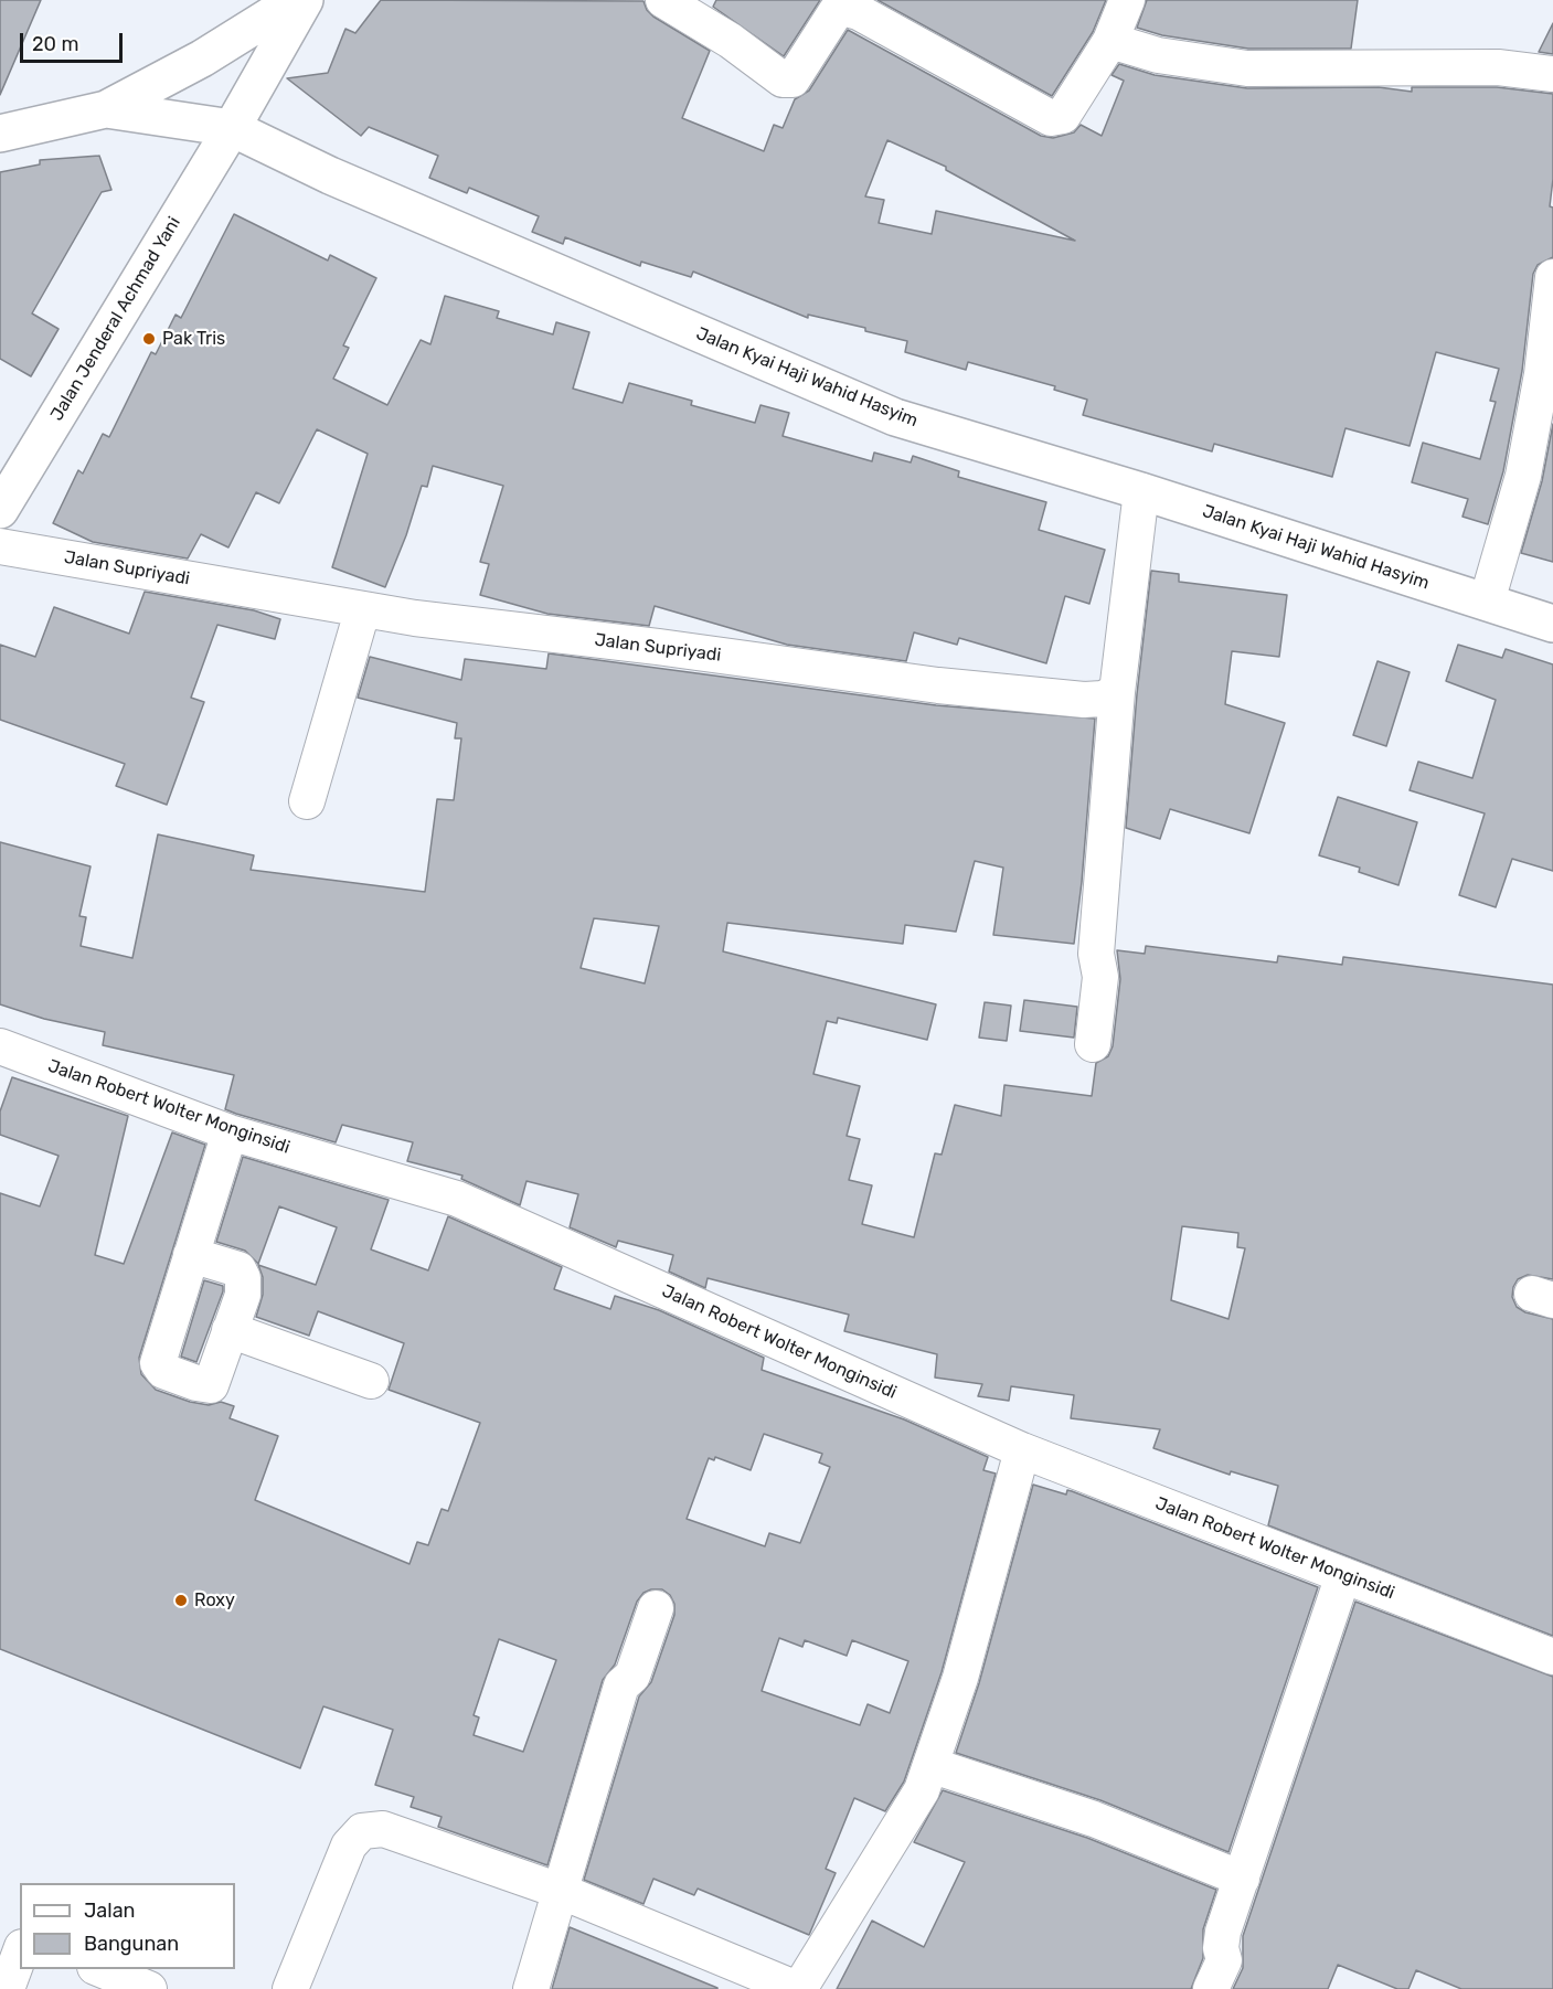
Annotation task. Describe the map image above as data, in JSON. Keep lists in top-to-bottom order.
{
  "streets": {
    "main road": ["Jalan Jenderal Achmad Yani", "Jalan Kyai Haji Wahid Hasyim"],
    "street": ["Jalan Supriyadi", "Jalan Robert Wolter Monginsidi"]
  },
  "crossings": [
    ["Jalan Jenderal Achmad Yani", "Jalan Kyai Haji Wahid Hasyim"]
  ],
  "places": ["Pak Tris", "Roxy"],
  "legend": ["Jalan", "Bangunan"],
  "scale_bar": "20 m"
}
